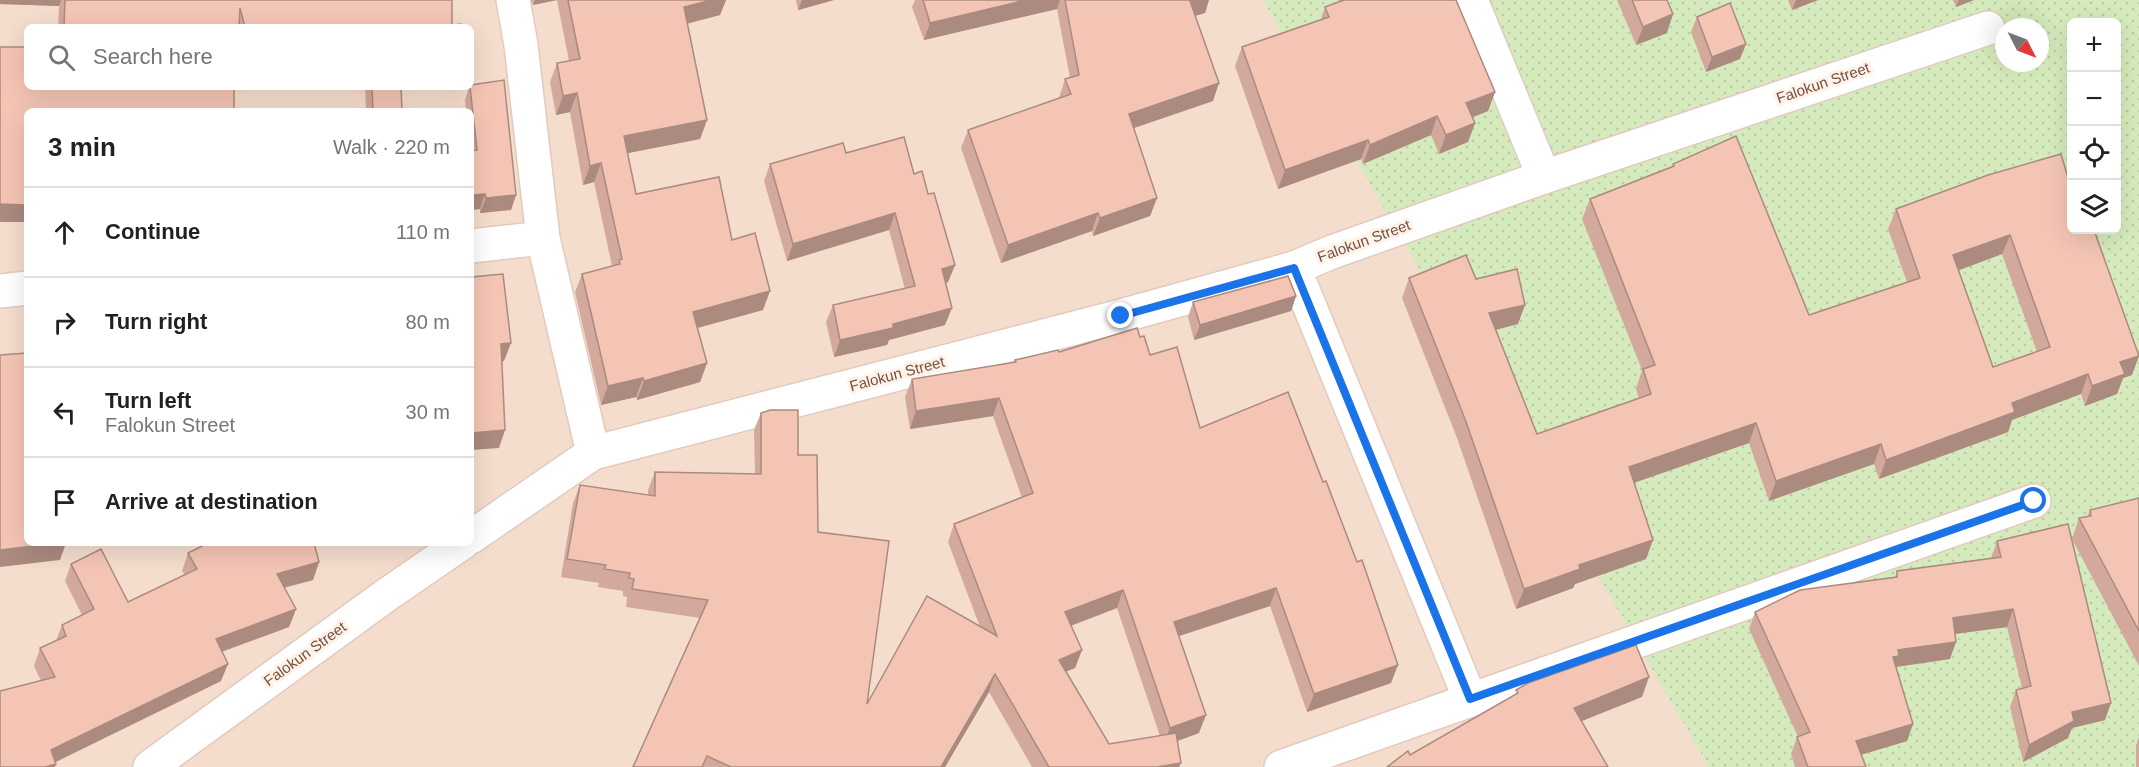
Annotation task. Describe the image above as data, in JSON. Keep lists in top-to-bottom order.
{
  "streets": {
    "street": ["Falokun Street"]
  },
  "north": "bottom right",
  "page": {
    "map_buttons": ["+", "−"],
    "search": "Search here",
    "heading": ["3 min", "Walk · 220 m"],
    "list": [
      ["Continue", "110 m"],
      ["Turn right", "80 m"],
      ["Turn left", "Falokun Street", "30 m"],
      "Arrive at destination"
    ]
  }
}
